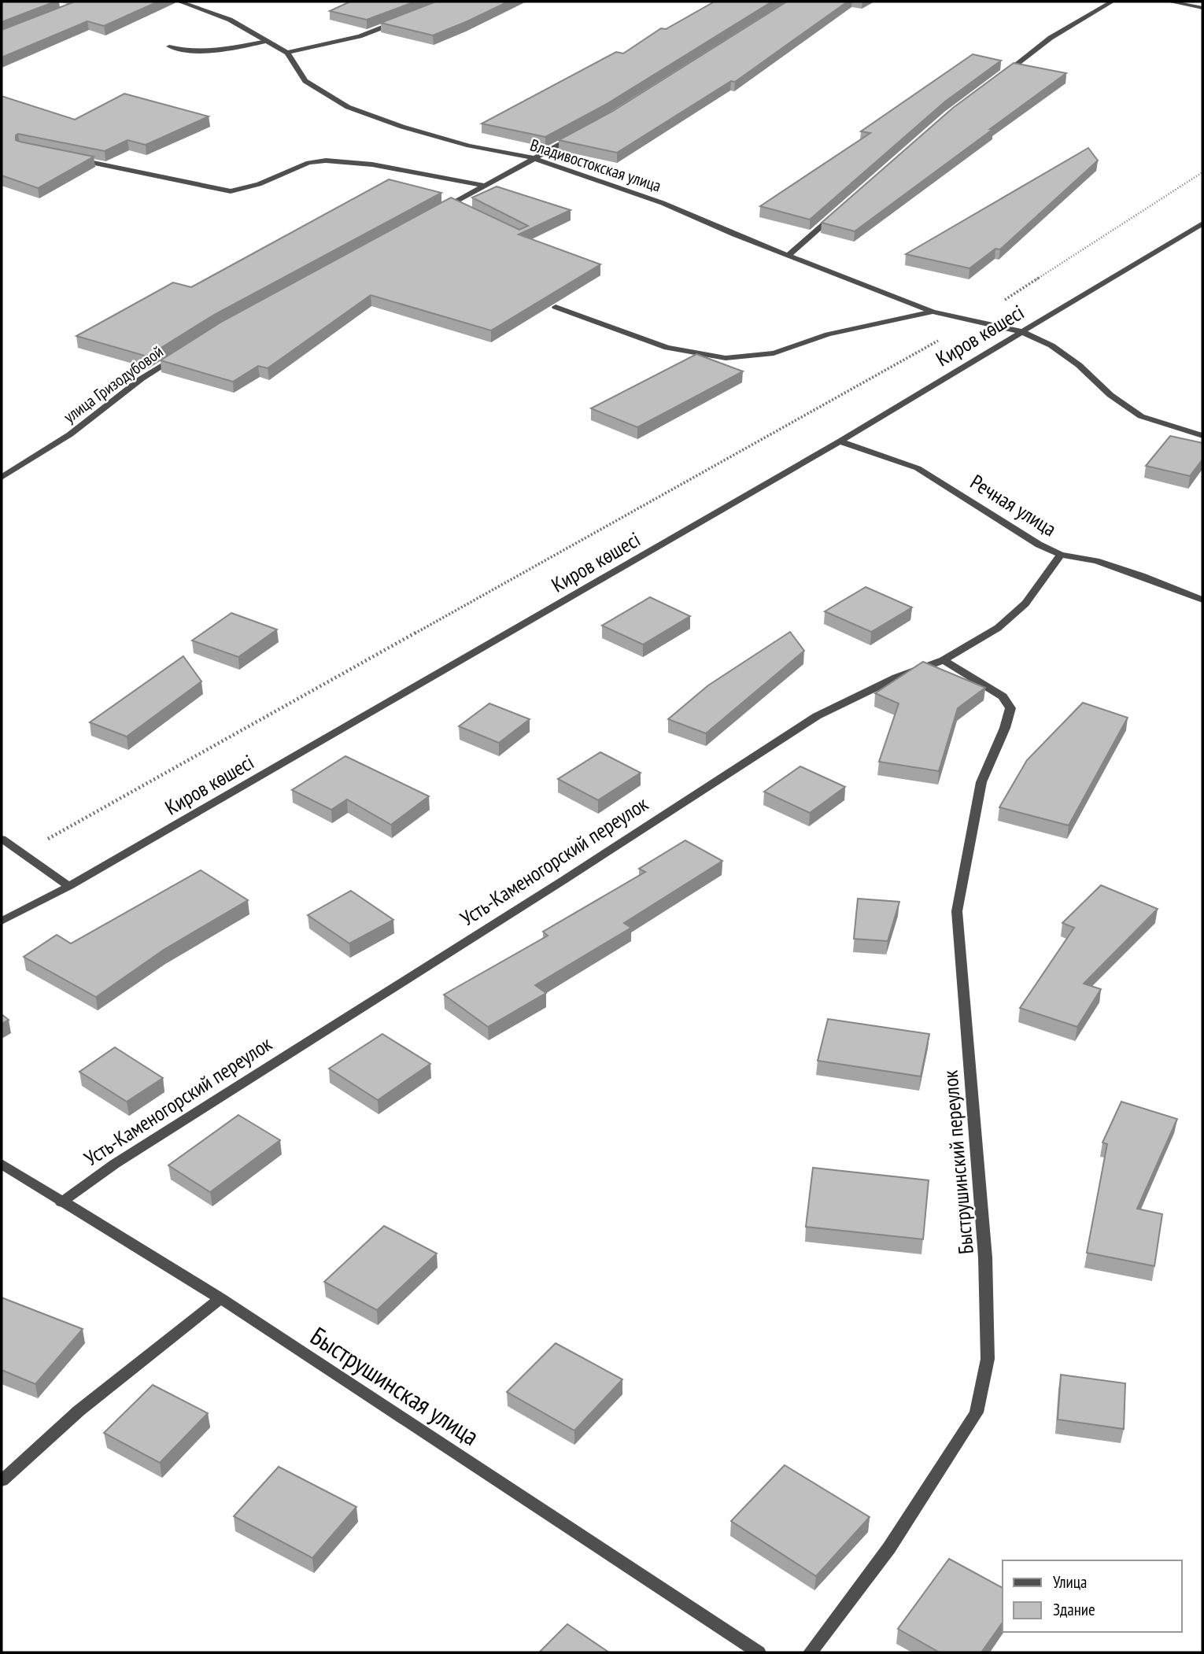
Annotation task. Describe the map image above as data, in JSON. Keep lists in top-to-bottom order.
{
  "streets": {
    "street": [
      "Владивостокская улица",
      "Киров көшесі",
      "улица Гризодубовой",
      "Речная улица",
      "Усть-Каменогорский переулок",
      "Быструшинский переулок",
      "Быструшинская улица"
    ]
  },
  "crossings": [
    ["Владивостокская улица", "Киров көшесі"],
    ["Киров көшесі", "Речная улица"],
    ["Речная улица", "Усть-Каменогорский переулок"],
    ["Усть-Каменогорский переулок", "Быструшинский переулок"],
    ["Усть-Каменогорский переулок", "Быструшинская улица"]
  ],
  "legend": ["Улица", "Здание"]
}
